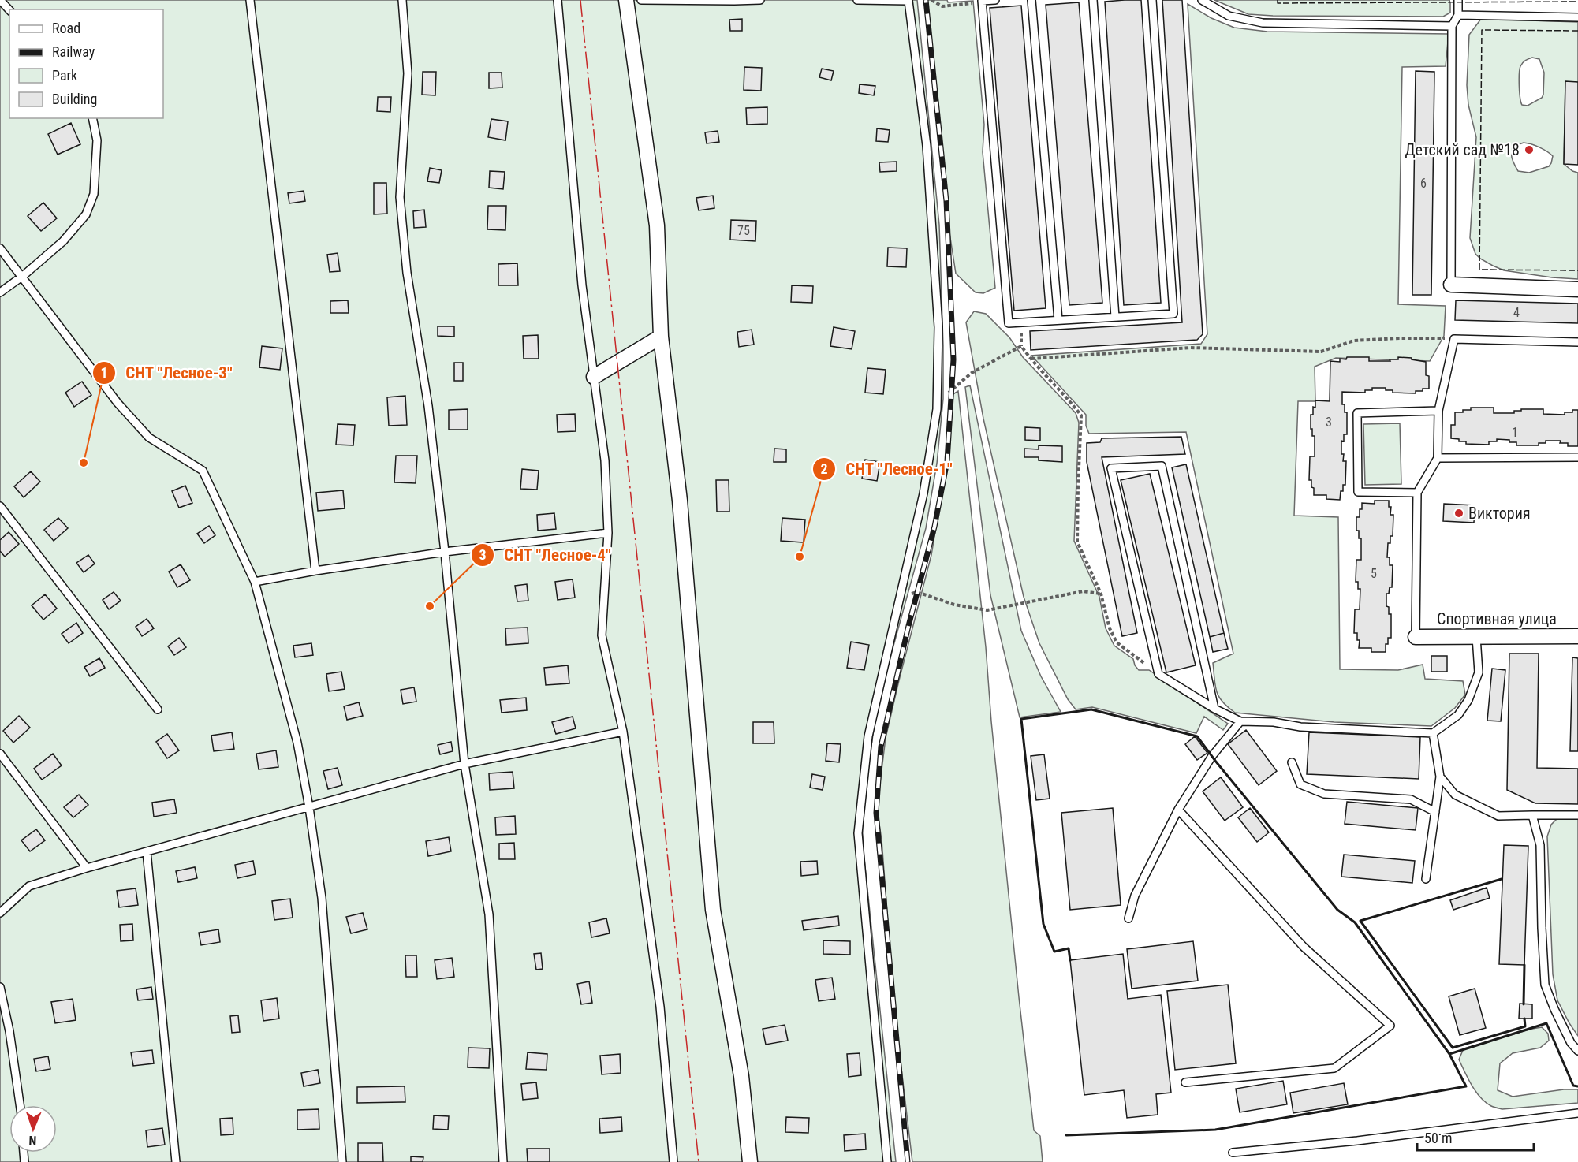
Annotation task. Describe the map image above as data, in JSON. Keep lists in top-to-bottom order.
{
  "streets": {
    "street": ["Спортивная улица"]
  },
  "places": [
    "Детский сад №18",
    "СНТ \"Лесное-3\"",
    "Виктория",
    "СНТ \"Лесное-1\"",
    "СНТ \"Лесное-4\""
  ],
  "house_numbers": [
    "6",
    "75",
    "4",
    "3",
    "1",
    "5"
  ],
  "legend": [
    "Road",
    "Railway",
    "Park",
    "Building"
  ],
  "scale_bar": "50 m",
  "north": "bottom"
}
